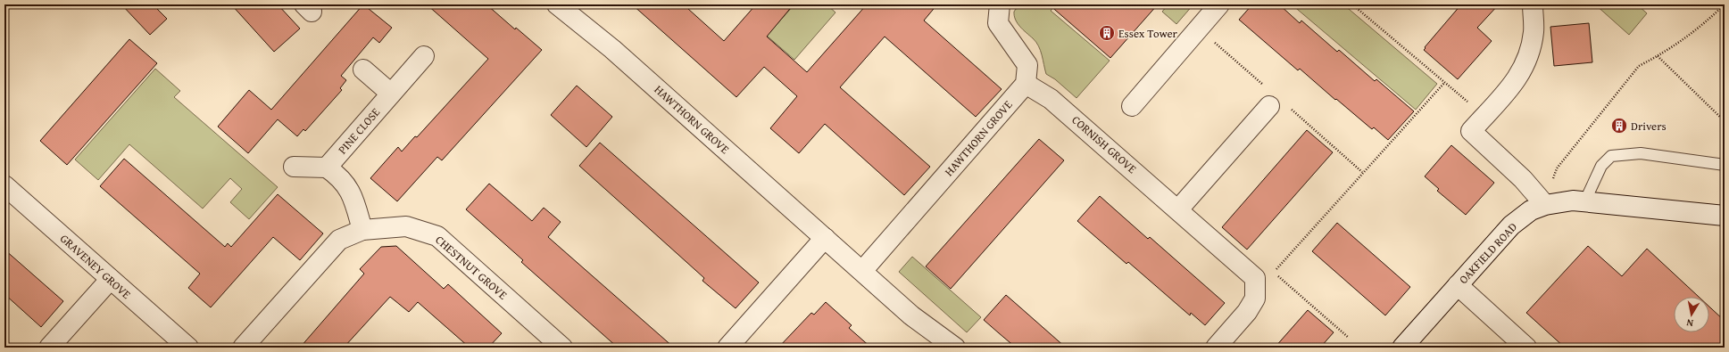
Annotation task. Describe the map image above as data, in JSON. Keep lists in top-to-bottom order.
{
  "streets": {
    "street": [
      "HAWTHORN GROVE",
      "PINE CLOSE",
      "CORNISH GROVE",
      "OAKFIELD ROAD",
      "GRAVENEY GROVE",
      "CHESTNUT GROVE"
    ]
  },
  "crossings": [
    ["HAWTHORN GROVE", "CORNISH GROVE"]
  ],
  "places": {
    "building": ["Essex Tower", "Drivers"]
  },
  "north": "bottom"
}
